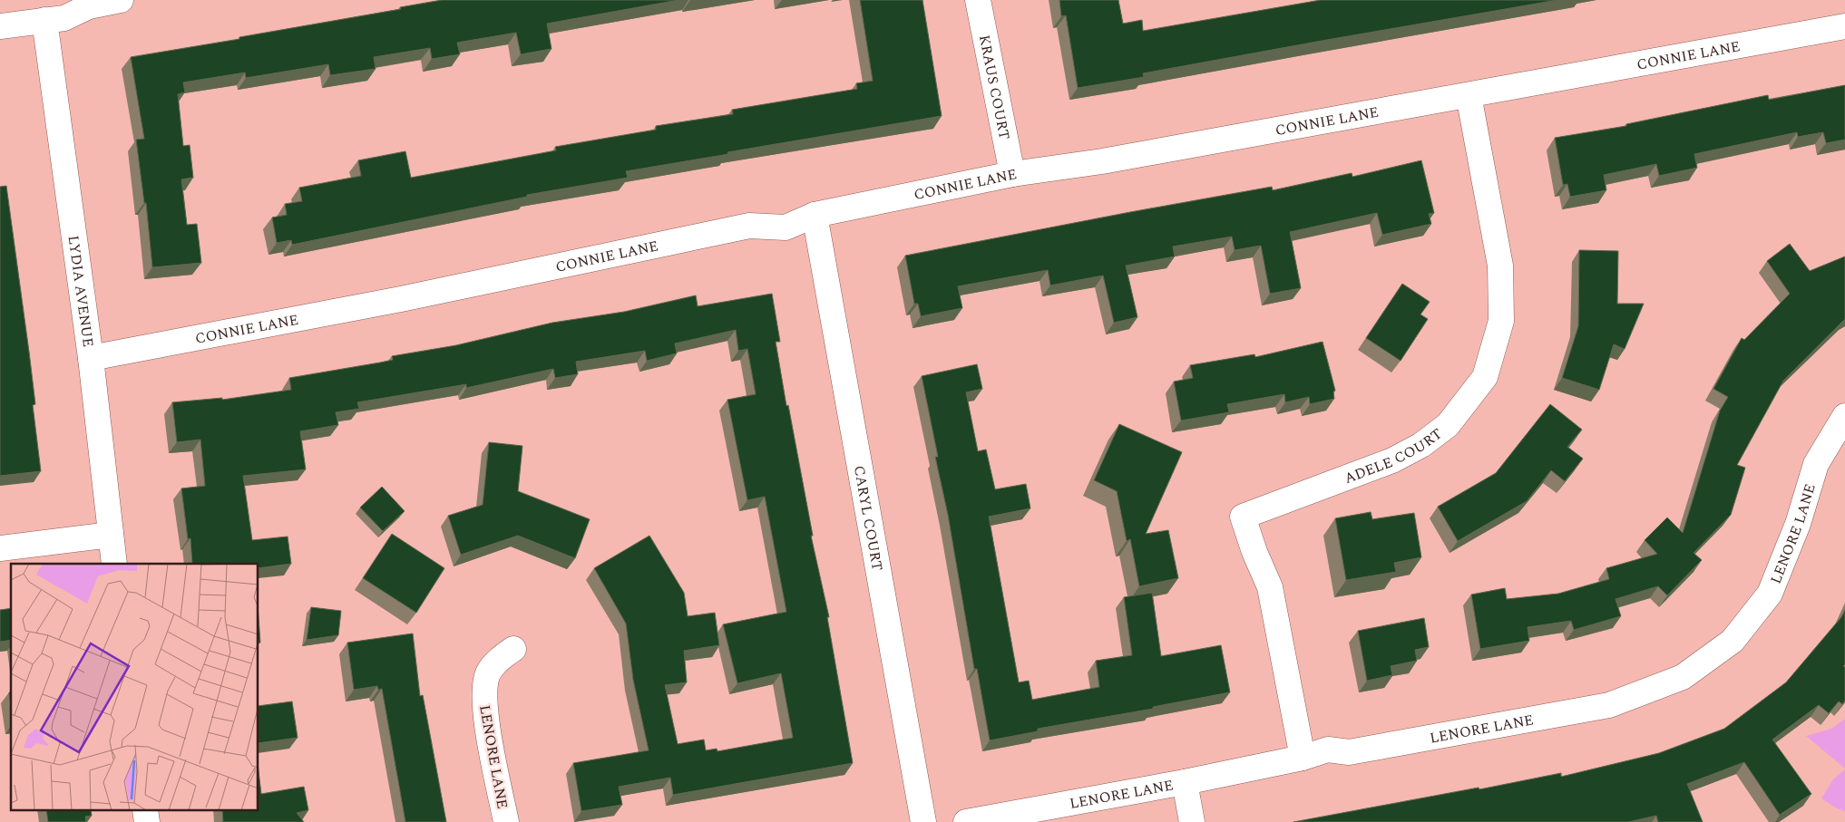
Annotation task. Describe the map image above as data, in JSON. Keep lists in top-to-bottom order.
{
  "streets": {
    "street": [
      "CONNIE LANE",
      "KRAUS COURT",
      "LYDIA AVENUE",
      "ADELE COURT",
      "CARYL COURT",
      "LENORE LANE"
    ]
  },
  "crossings": [
    ["CONNIE LANE", "KRAUS COURT"],
    ["CONNIE LANE", "LYDIA AVENUE"],
    ["CONNIE LANE", "ADELE COURT"],
    ["CONNIE LANE", "CARYL COURT"],
    ["ADELE COURT", "LENORE LANE"]
  ]
}
